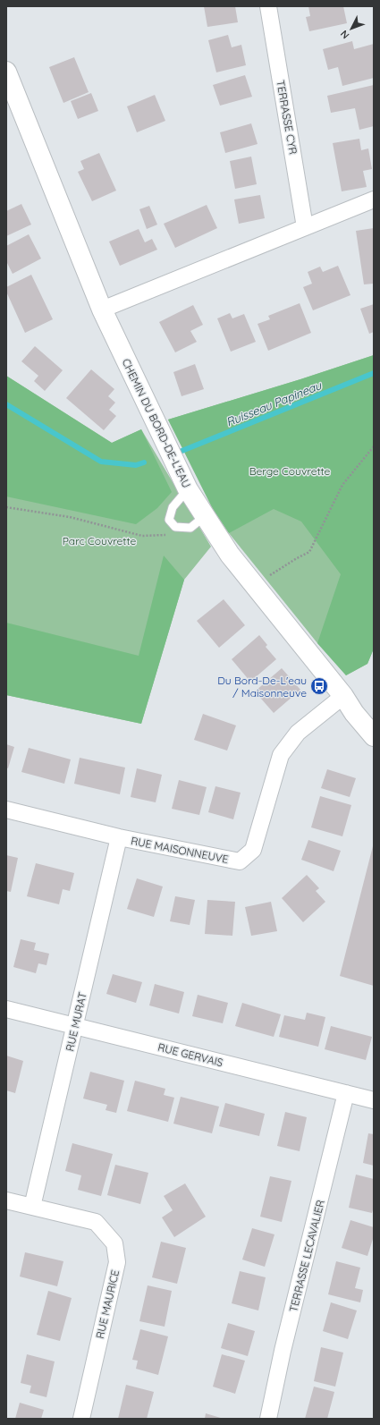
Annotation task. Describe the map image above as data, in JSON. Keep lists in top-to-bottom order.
{
  "streets": {
    "street": [
      "TERRASSE CYR",
      "CHEMIN DU BORD-DE-L'EAU",
      "RUE MAISONNEUVE",
      "RUE MURAT",
      "RUE GERVAIS",
      "TERRASSE LECAVALIER",
      "RUE MAURICE"
    ]
  },
  "crossings": [
    ["CHEMIN DU BORD-DE-L'EAU", "RUE MAISONNEUVE"],
    ["RUE MAISONNEUVE", "RUE MURAT"],
    ["RUE MURAT", "RUE GERVAIS"],
    ["RUE MURAT", "RUE MAURICE"],
    ["RUE GERVAIS", "TERRASSE LECAVALIER"]
  ],
  "water": ["Ruisseau Papineau"],
  "parks": ["Berge Couvrette", "Parc Couvrette"],
  "places": {
    "bus stop": ["Du Bord-De-L'eau / Maisonneuve"]
  },
  "north": "bottom left"
}
